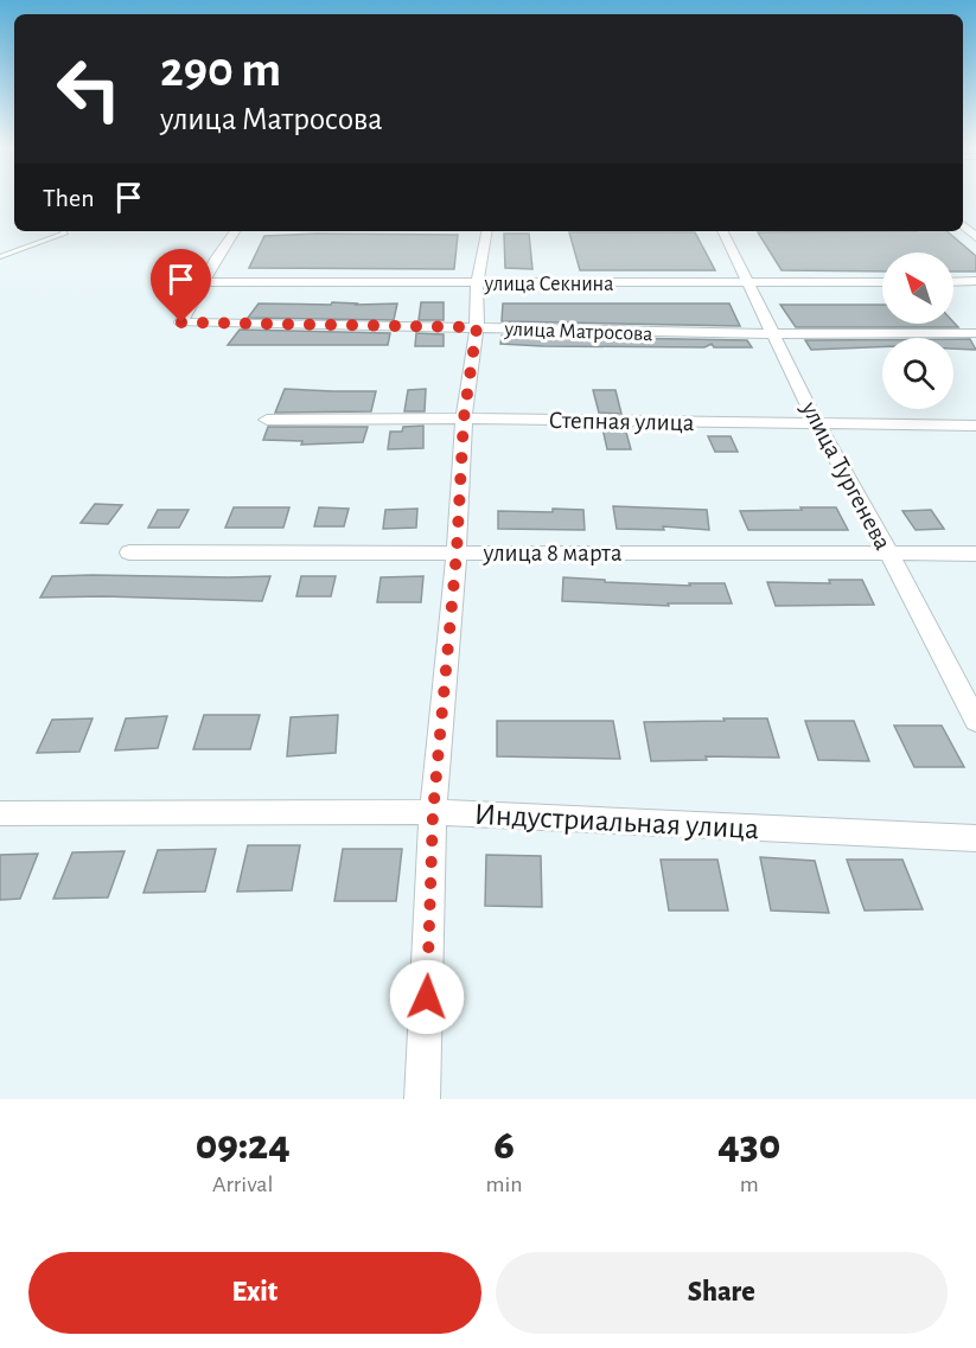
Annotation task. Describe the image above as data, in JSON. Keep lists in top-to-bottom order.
{
  "streets": {
    "street": [
      "улица Секнина",
      "улица Матросова",
      "Степная улица",
      "улица Тургенева",
      "улица 8 марта",
      "Индустриальная улица"
    ]
  },
  "crossings": [
    ["улица Секнина", "улица Матросова"],
    ["улица Секнина", "улица Тургенева"],
    ["улица Матросова", "улица Тургенева"],
    ["Степная улица", "улица Тургенева"],
    ["улица Тургенева", "улица 8 марта"]
  ],
  "north": "top left",
  "page": {
    "turn": ["290 m", "улица Матросова"],
    "then": "Then",
    "eta": [
      "09:24",
      "Arrival",
      "6",
      "min",
      "430",
      "m"
    ],
    "buttons": ["Exit", "Share"]
  }
}
